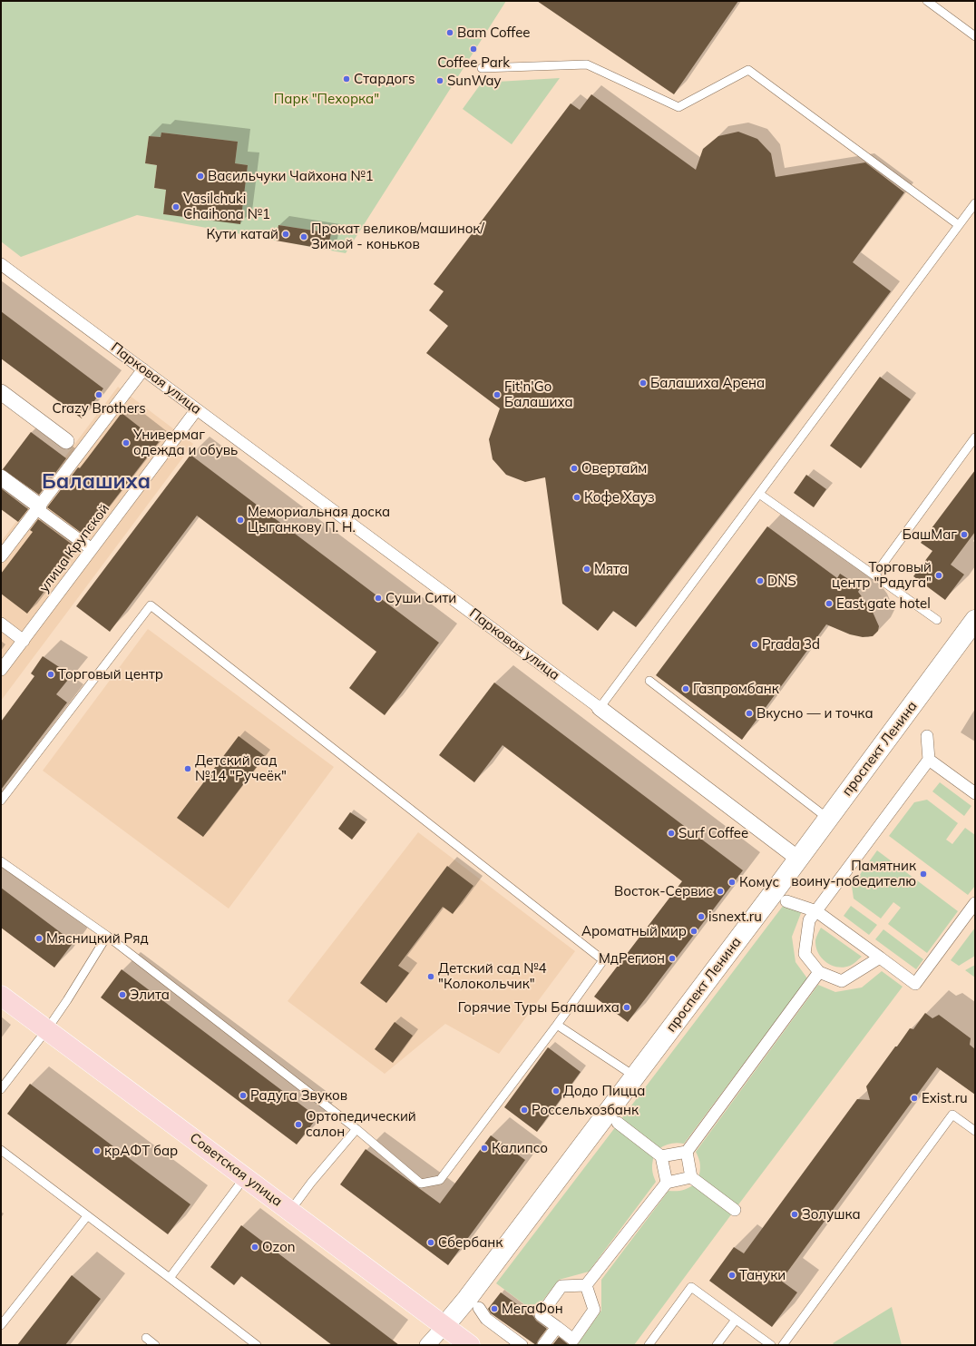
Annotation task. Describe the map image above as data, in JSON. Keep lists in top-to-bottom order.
{
  "streets": {
    "main road": ["проспект Ленина", "Советская улица"],
    "street": ["Парковая улица", "улица Крупской"]
  },
  "crossings": [
    ["Парковая улица", "улица Крупской"],
    ["Парковая улица", "проспект Ленина"],
    ["проспект Ленина", "Советская улица"]
  ],
  "districts": ["Балашиха"],
  "parks": ["Парк \"Пехорка\""],
  "places": [
    "Bam Coffee",
    "Coffee Park",
    "Стардогs",
    "SunWay",
    "Васильчуки Чайхона №1",
    "Vasilchuki Chaihona №1",
    "Кути катай",
    "Прокат великов/машинок/ Зимой - коньков",
    "Балашиха Арена",
    "Crazy Brothers",
    "Fit'n'Go Балашиха",
    "Универмаг одежда и обувь",
    "Овертайм",
    "Кофе Хауз",
    "Мемориальная доска Цыганкову П. Н.",
    "БашМаг",
    "Мята",
    "Торговый центр \"Радуга\"",
    "DNS",
    "Суши Сити",
    "East gate hotel",
    "Prada 3d",
    "Торговый центр",
    "Газпромбанк",
    "Вкусно — и точка",
    "Детский сад №14 \"Ручеёк\"",
    "Surf Coffee",
    "Памятник воину-победителю",
    "Комус",
    "Восток-Сервис",
    "isnext.ru",
    "Ароматный мир",
    "Мясницкий Ряд",
    "МдРегион",
    "Детский сад №4 \"Колокольчик\"",
    "Элита",
    "Горячие Туры Балашиха",
    "Додо Пицца",
    "Радуга Звуков",
    "Exist.ru",
    "Россельхозбанк",
    "Ортопедический салон",
    "Калипсо",
    "крАФТ бар",
    "Золушка",
    "Сбербанк",
    "Ozon",
    "Тануки",
    "МегаФон"
  ]
}
